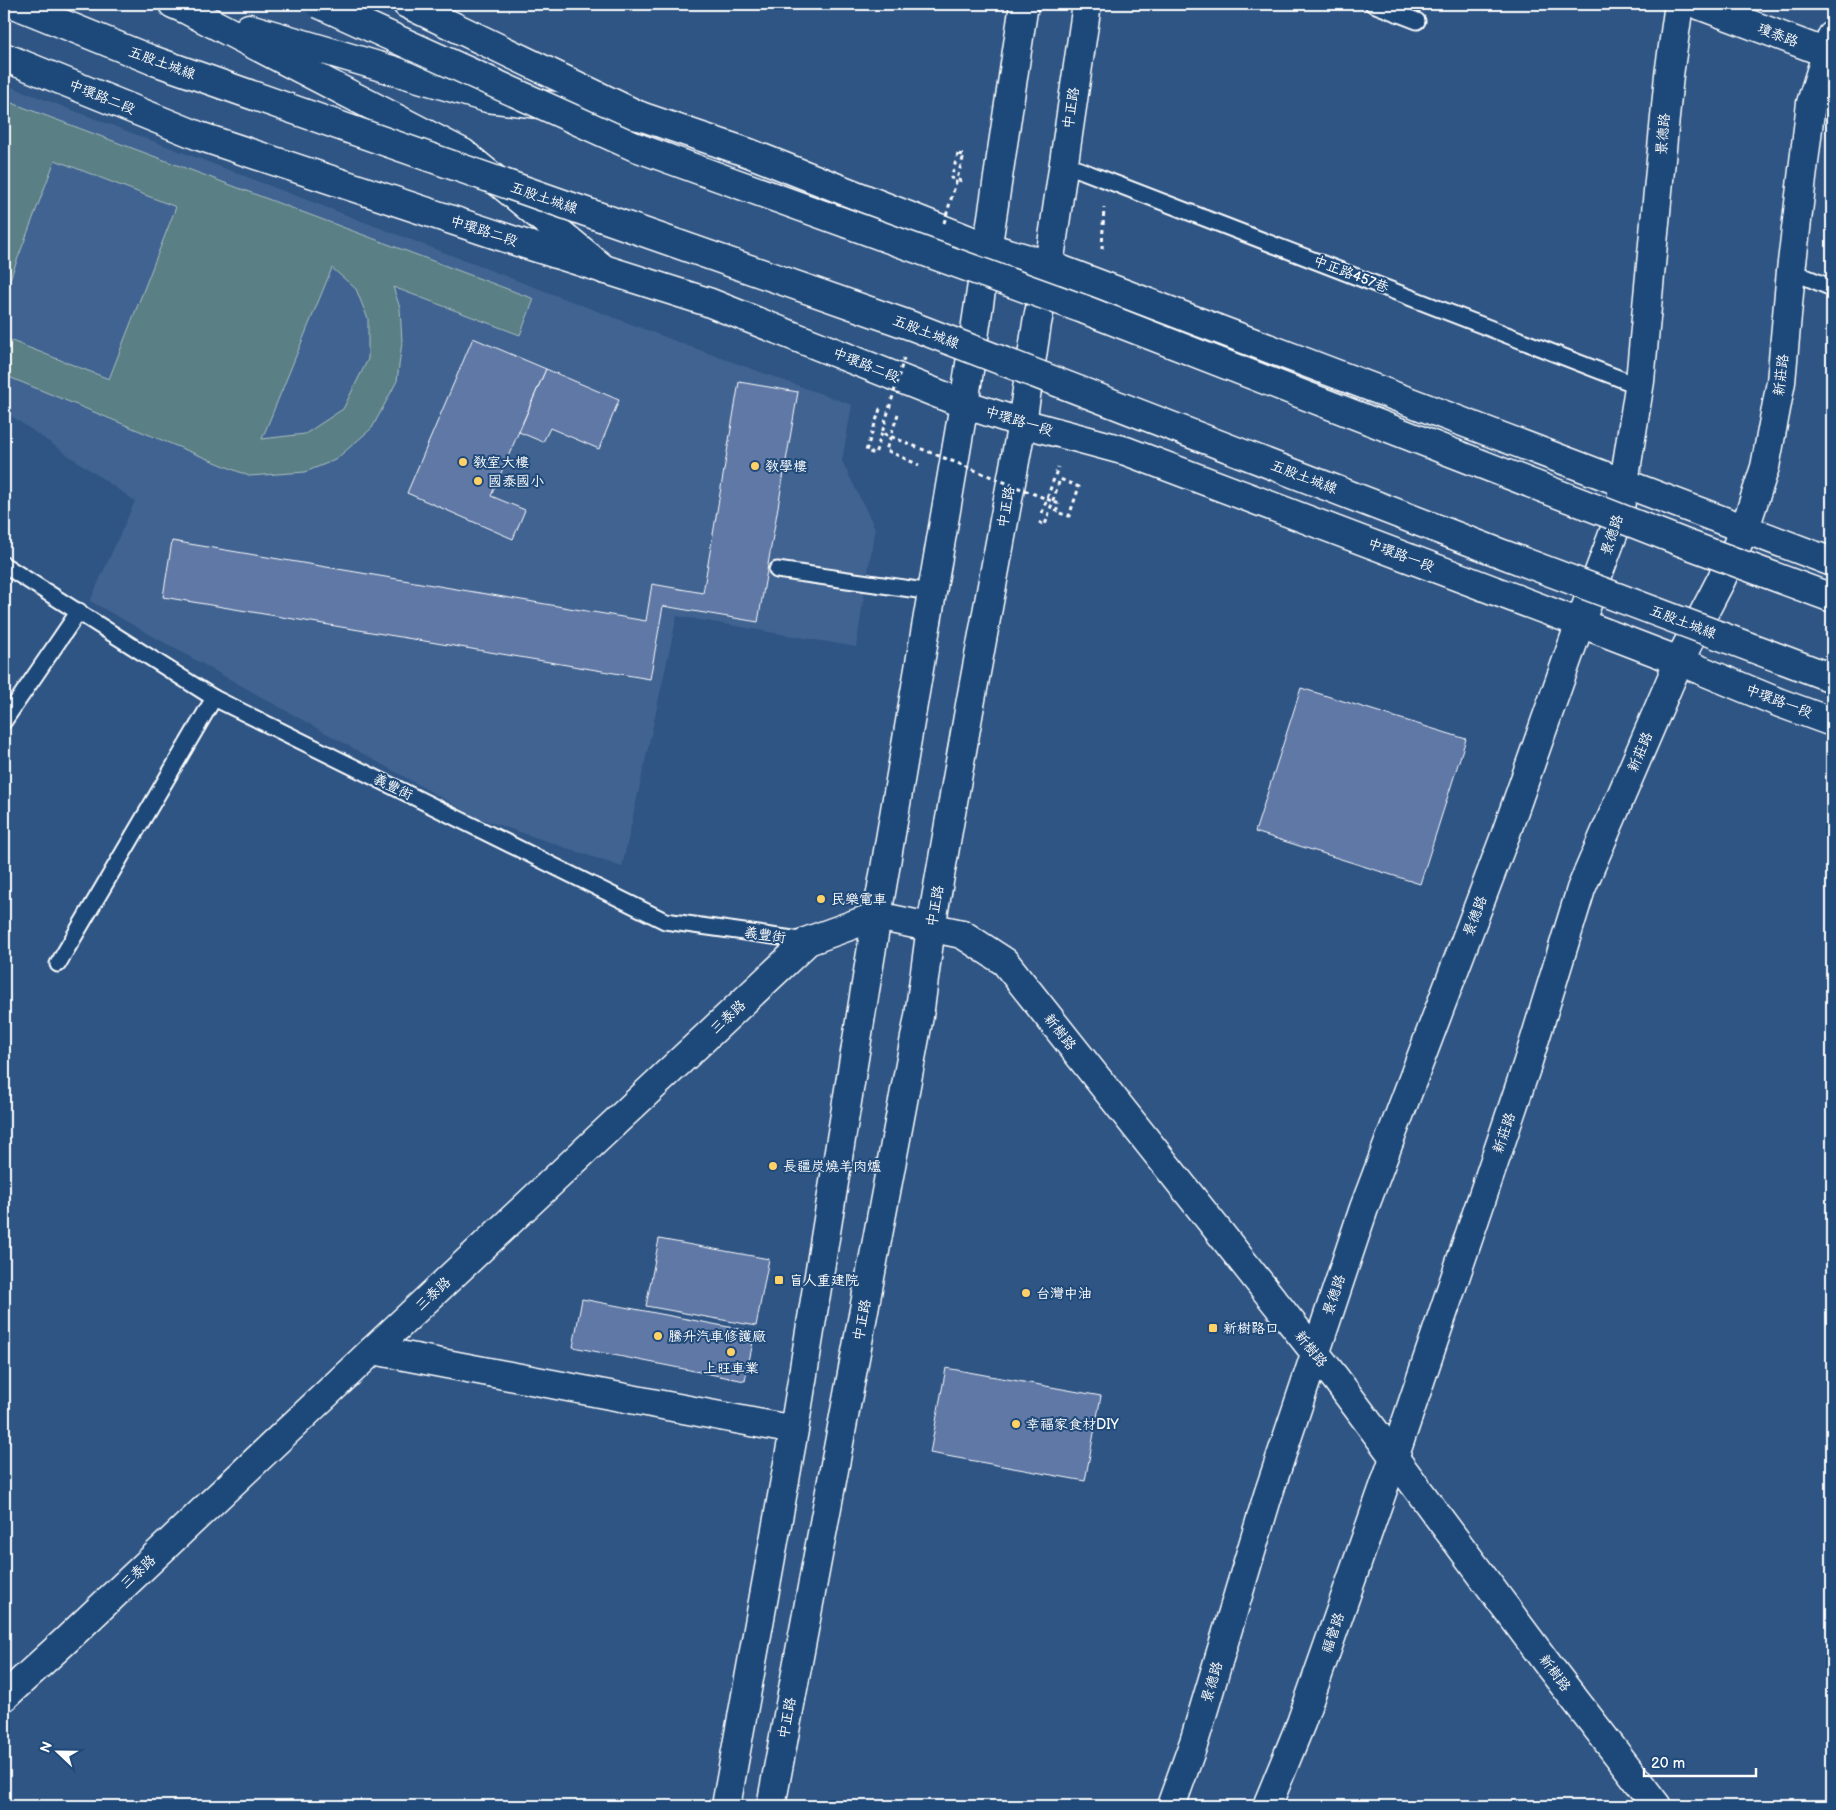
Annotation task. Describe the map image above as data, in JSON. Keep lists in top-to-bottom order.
{
  "streets": {
    "main road": [
      "瓊泰路",
      "五股土城線",
      "中環路二段",
      "中正路",
      "景德路",
      "新莊路",
      "中環路一段",
      "三泰路",
      "新樹路",
      "福營路"
    ],
    "lane": ["中正路457巷", "義豐街"]
  },
  "crossings": [
    ["瓊泰路", "新莊路"],
    ["中環路二段", "中環路一段"],
    ["中正路", "中正路457巷"],
    ["中正路", "中環路一段"],
    ["中正路", "新樹路"],
    ["景德路", "中正路457巷"],
    ["景德路", "中環路一段"],
    ["景德路", "新樹路"],
    ["新莊路", "中環路一段"],
    ["新莊路", "新樹路"],
    ["新莊路", "福營路"],
    ["義豐街", "三泰路"],
    ["三泰路", "新樹路"],
    ["新樹路", "福營路"]
  ],
  "places": {
    "other": [
      "教室大樓",
      "教學樓",
      "國泰國小",
      "民樂電車",
      "長疆炭燒羊肉爐",
      "台灣中油",
      "騰升汽車修護廠",
      "上旺車業",
      "幸福家食材DIY"
    ],
    "transit": ["盲人重建院", "新樹路口"]
  },
  "scale_bar": "20 m",
  "north": "left"
}
